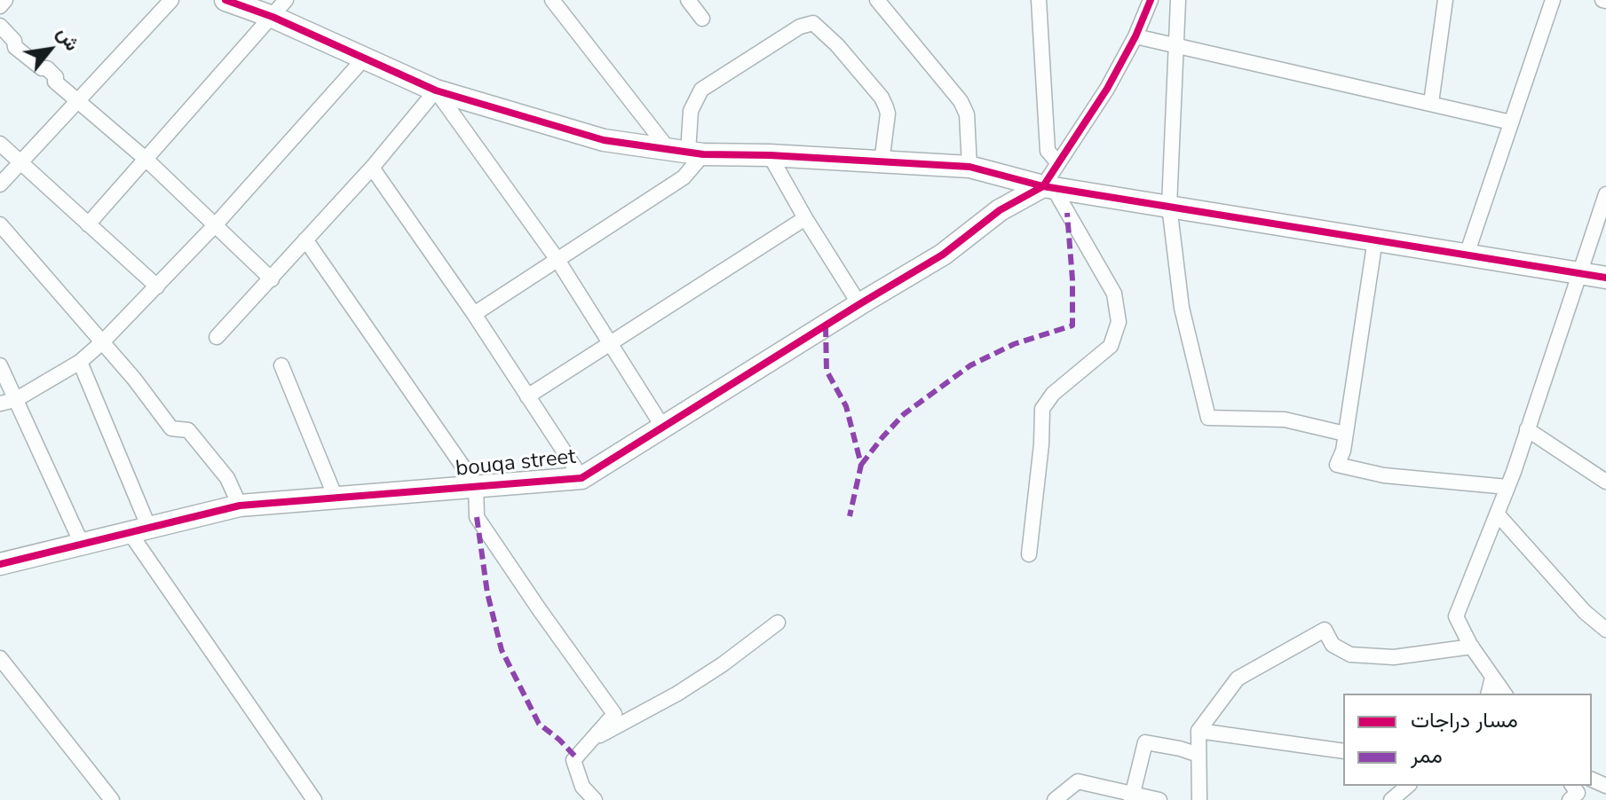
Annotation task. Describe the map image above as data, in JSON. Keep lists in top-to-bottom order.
{
  "streets": {
    "street": ["bouqa street"]
  },
  "legend": ["مسار دراجات", "ممر"],
  "north": "top right"
}
